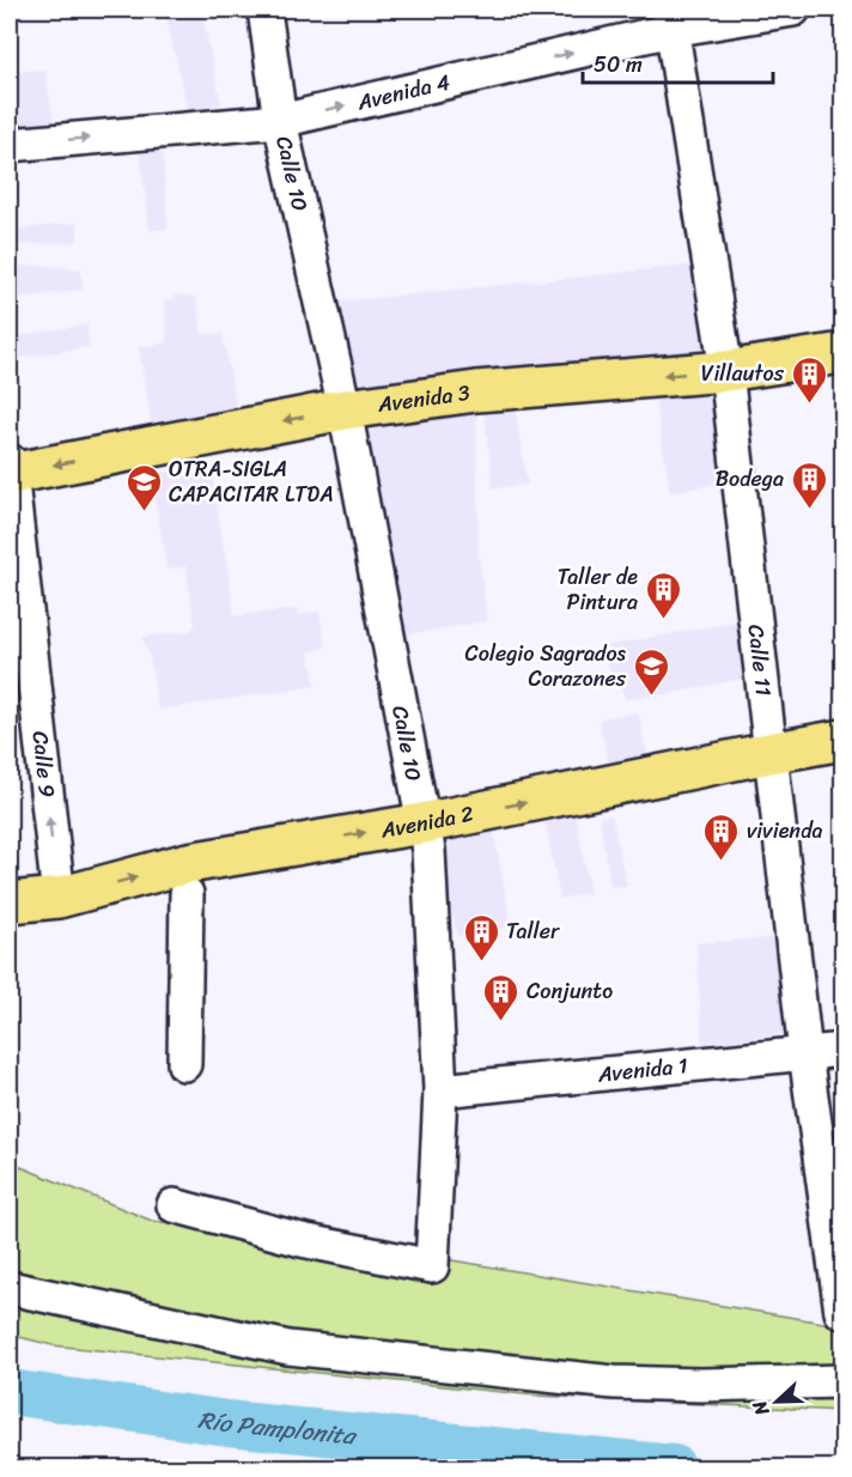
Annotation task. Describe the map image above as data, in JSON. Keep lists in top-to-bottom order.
{
  "streets": {
    "main road": ["Avenida 3", "Avenida 2"],
    "street": [
      "Avenida 4",
      "Calle 10",
      "Calle 11",
      "Calle 9",
      "Avenida 1"
    ]
  },
  "crossings": [
    ["Avenida 4", "Calle 10"],
    ["Avenida 4", "Calle 11"],
    ["Calle 10", "Avenida 3"],
    ["Calle 10", "Avenida 2"],
    ["Calle 10", "Avenida 1"],
    ["Avenida 3", "Calle 11"],
    ["Avenida 3", "Calle 9"],
    ["Calle 11", "Avenida 2"],
    ["Calle 11", "Avenida 1"],
    ["Calle 9", "Avenida 2"]
  ],
  "one_way": [
    "Avenida 4",
    "Avenida 3",
    "Calle 9",
    "Avenida 2"
  ],
  "water": ["Río Pamplonita"],
  "places": {
    "building": [
      "Villautos",
      "Bodega",
      "Taller de Pintura",
      "vivienda",
      "Taller",
      "Conjunto"
    ],
    "school or university": ["OTRA-SIGLA CAPACITAR LTDA", "Colegio Sagrados Corazones"]
  },
  "scale_bar": "50 m",
  "north": "left"
}
